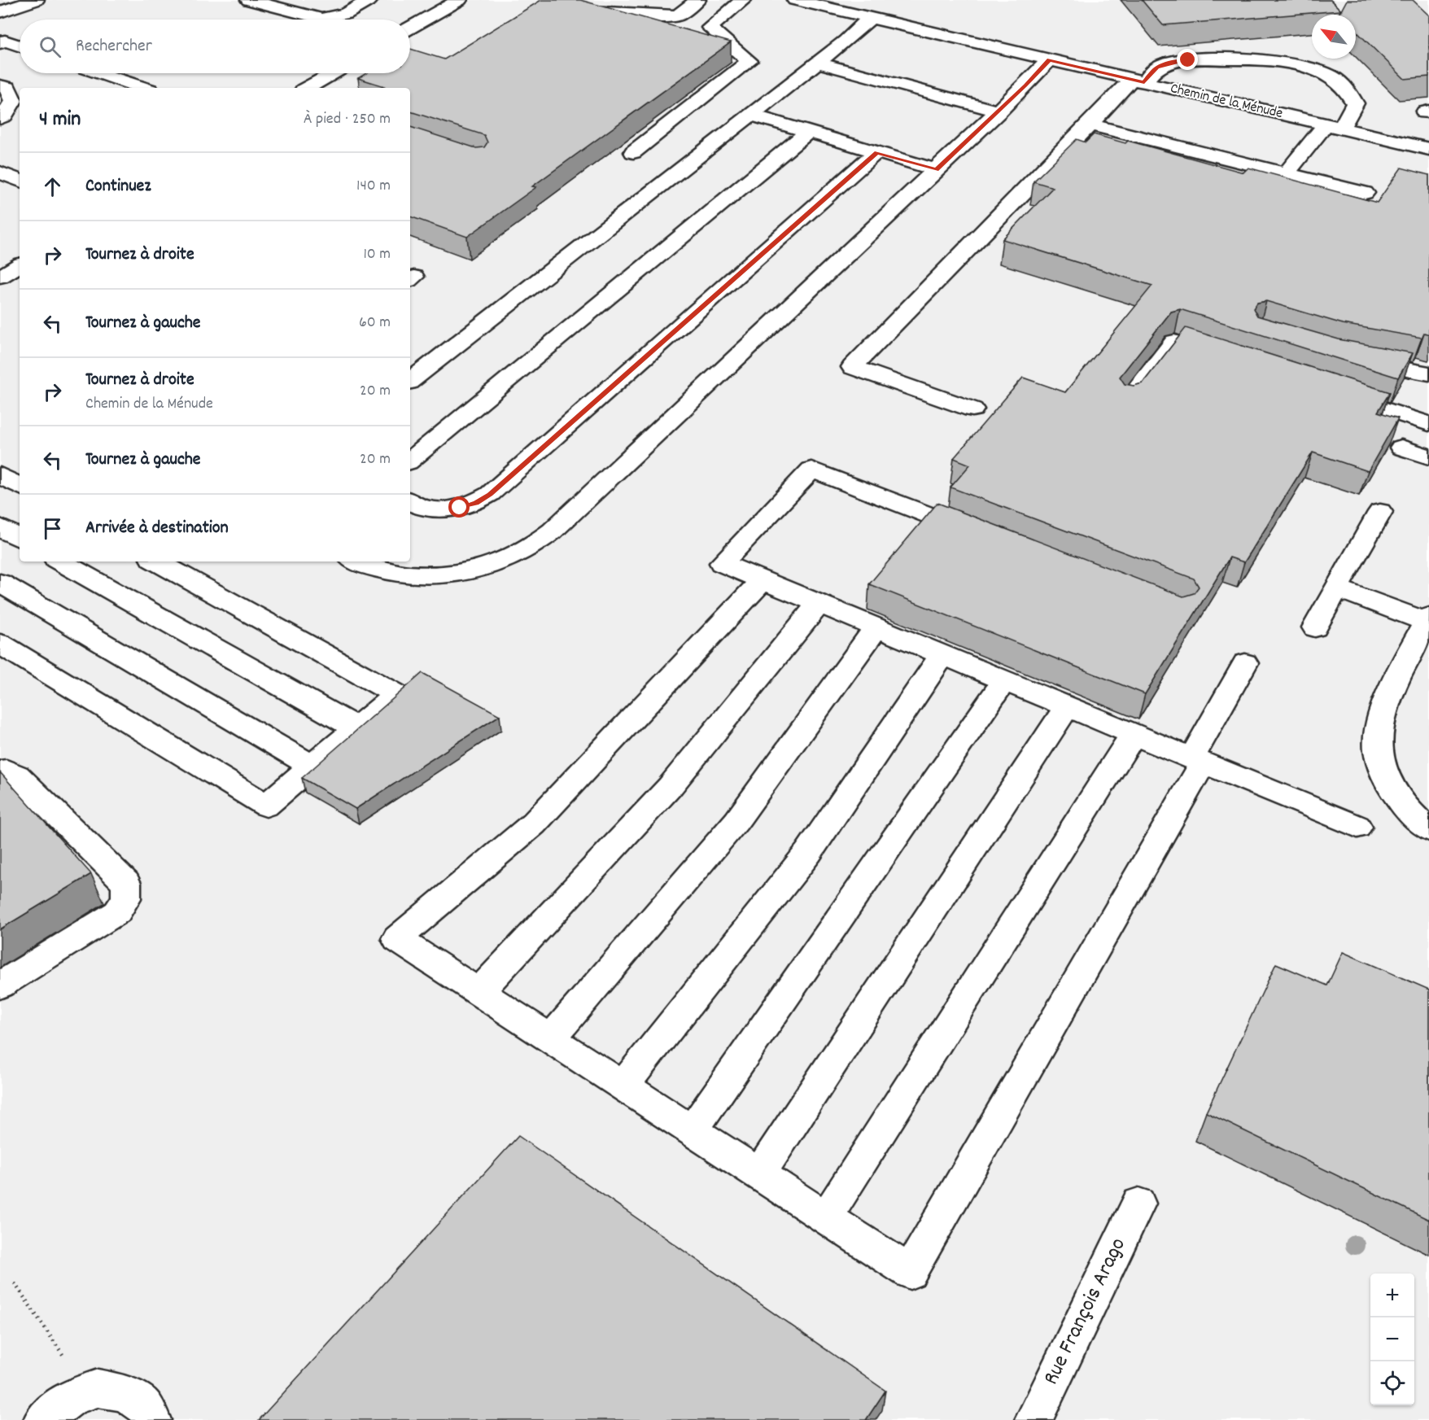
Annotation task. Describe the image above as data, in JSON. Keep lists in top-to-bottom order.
{
  "streets": {
    "street": ["Chemin de la Ménude", "Rue François Arago"]
  },
  "north": "top left",
  "page": {
    "search": "Rechercher",
    "heading": ["4 min", "À pied · 250 m"],
    "list": [
      ["Continuez", "140 m"],
      ["Tournez à droite", "10 m"],
      ["Tournez à gauche", "60 m"],
      ["Tournez à droite", "Chemin de la Ménude", "20 m"],
      ["Tournez à gauche", "20 m"],
      "Arrivée à destination"
    ],
    "map_buttons": ["+", "−"]
  }
}
